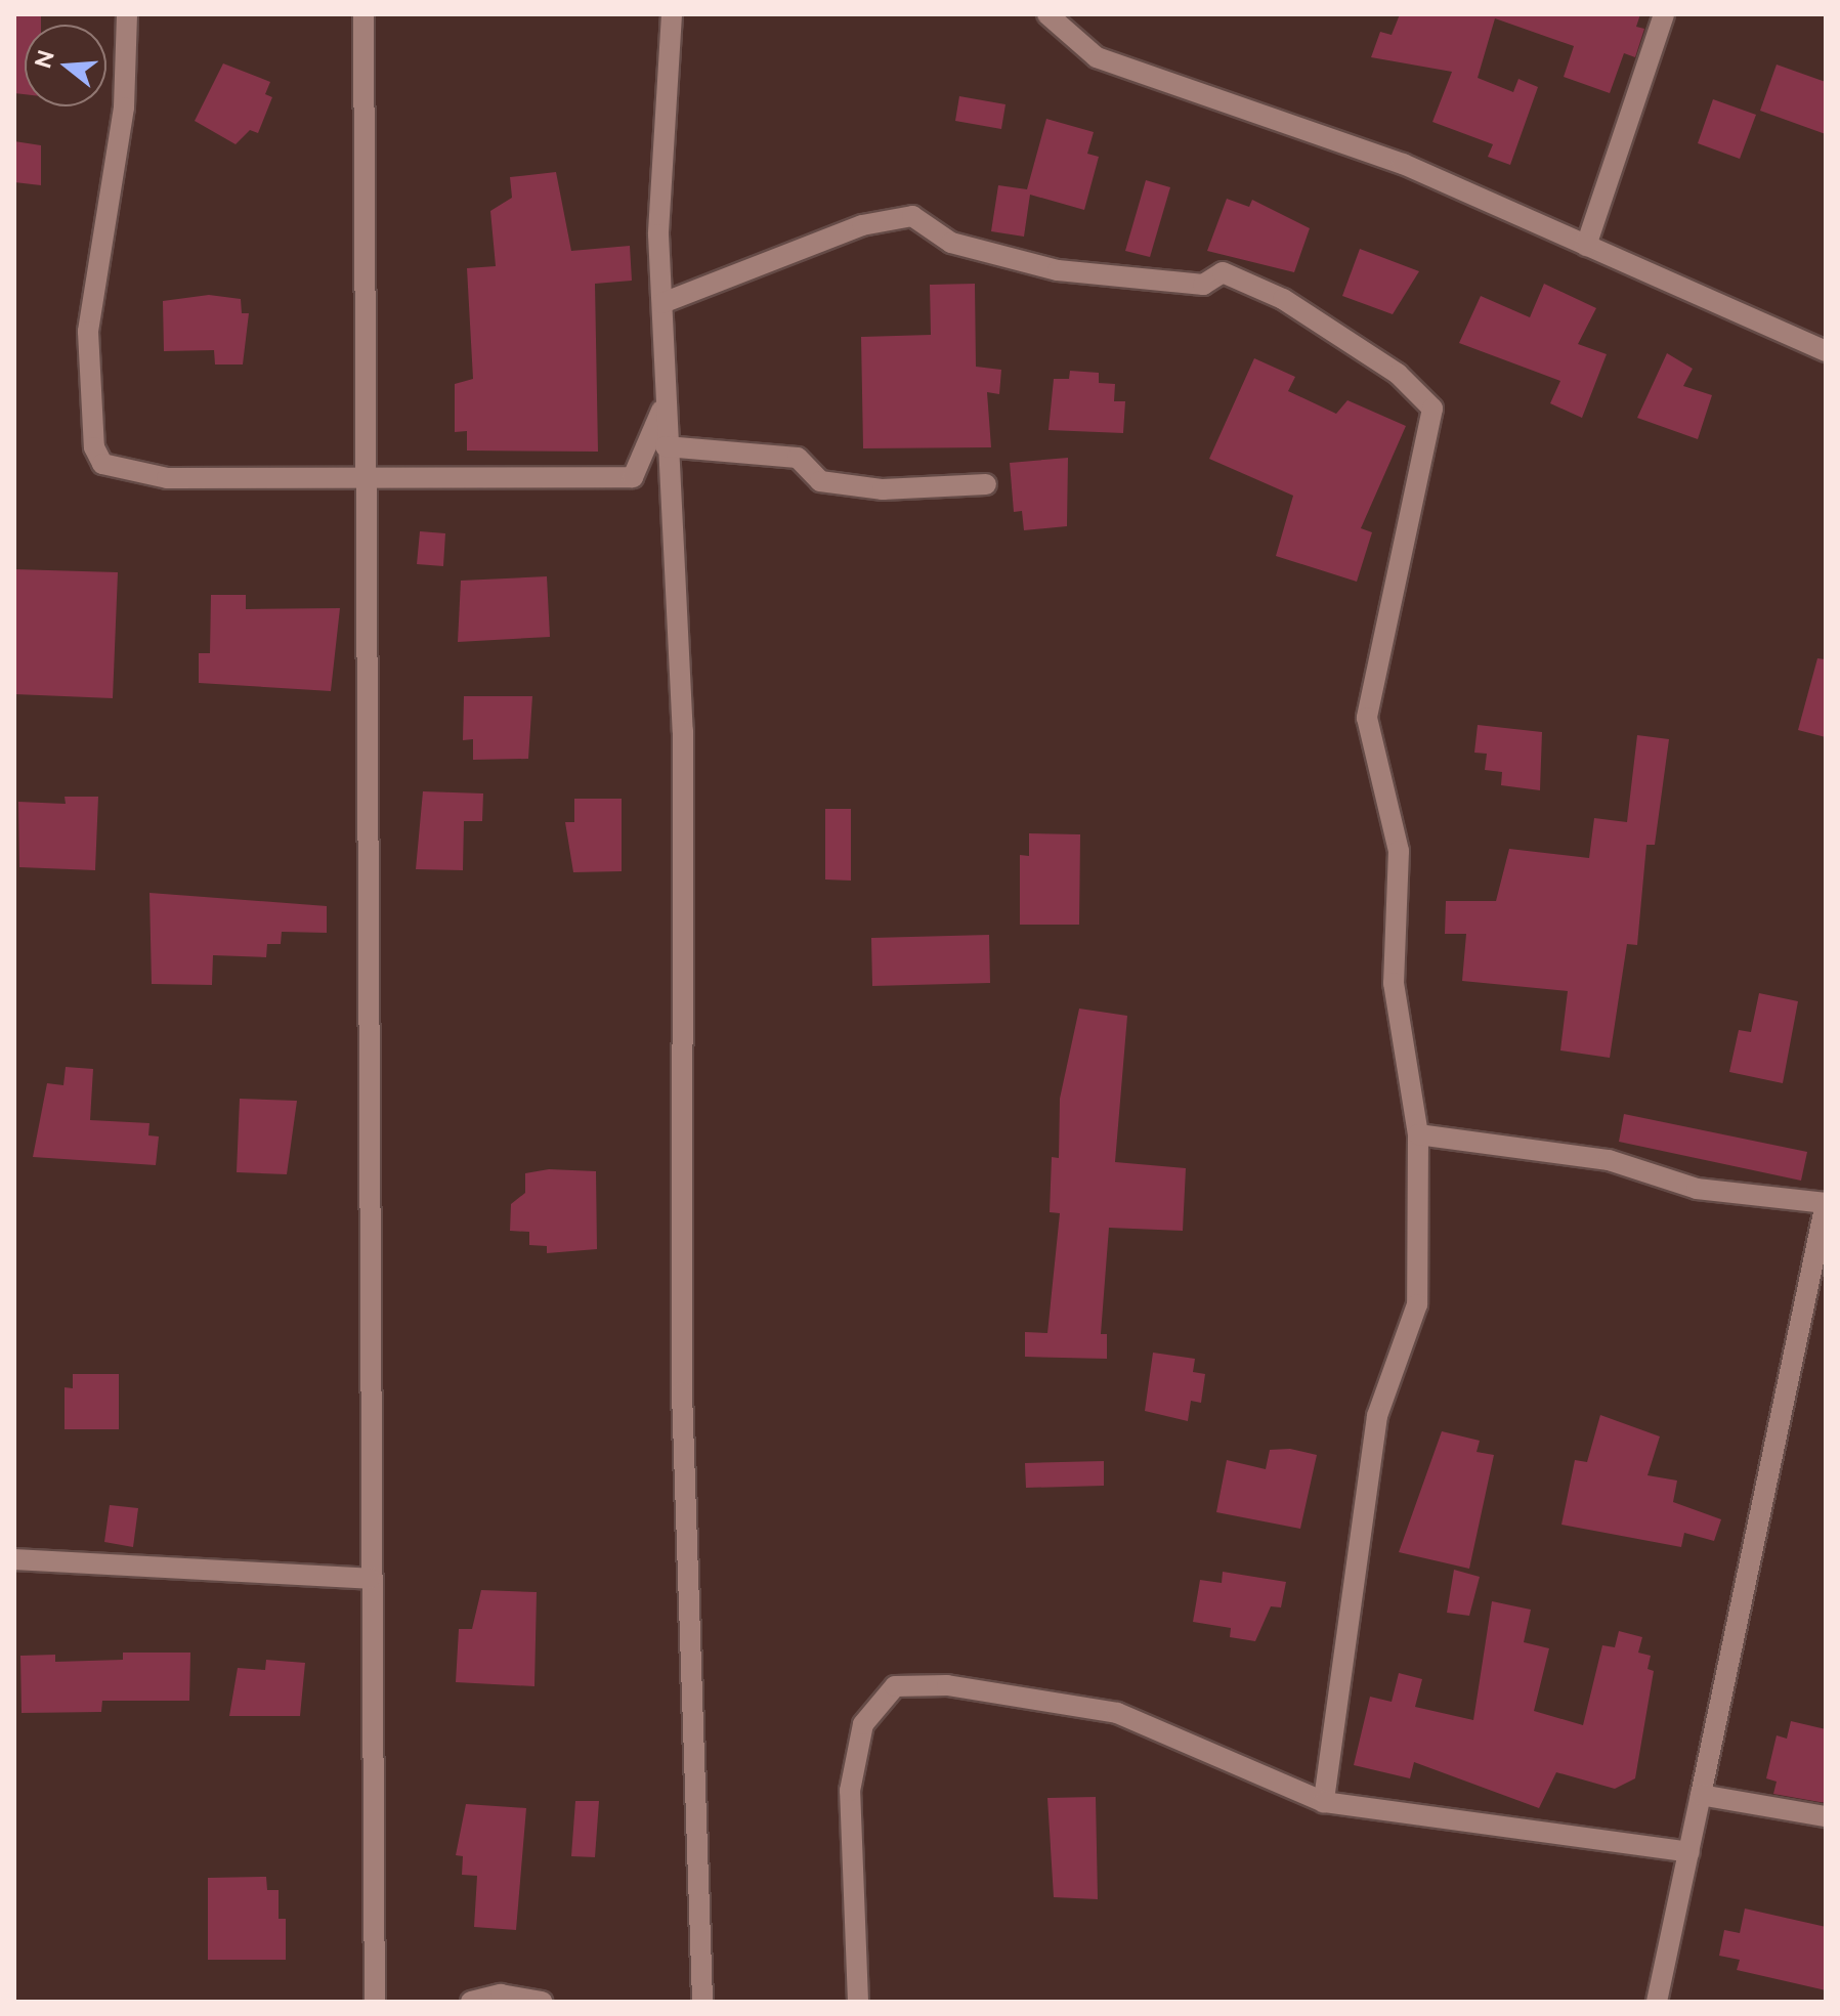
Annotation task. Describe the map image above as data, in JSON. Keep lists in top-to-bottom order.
{
  "north": "left"
}
